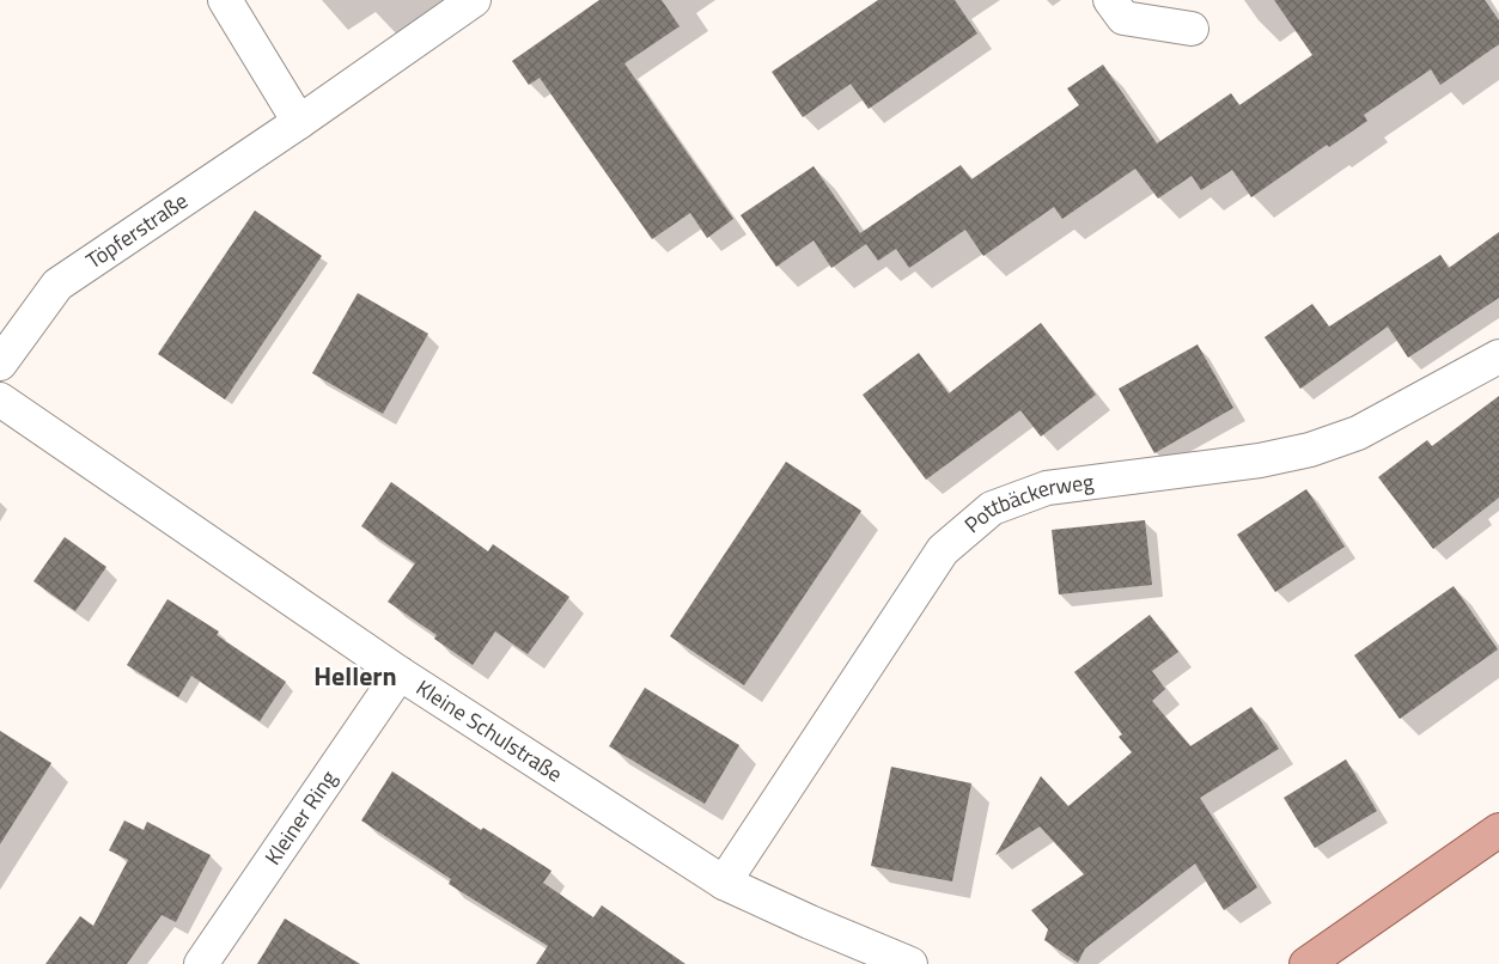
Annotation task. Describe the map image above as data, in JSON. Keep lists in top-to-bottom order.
{
  "streets": {
    "street": [
      "Töpferstraße",
      "Pottbäckerweg",
      "Kleine Schulstraße",
      "Kleiner Ring"
    ]
  },
  "crossings": [
    ["Pottbäckerweg", "Kleine Schulstraße"],
    ["Kleine Schulstraße", "Kleiner Ring"]
  ],
  "districts": ["Hellern"]
}
